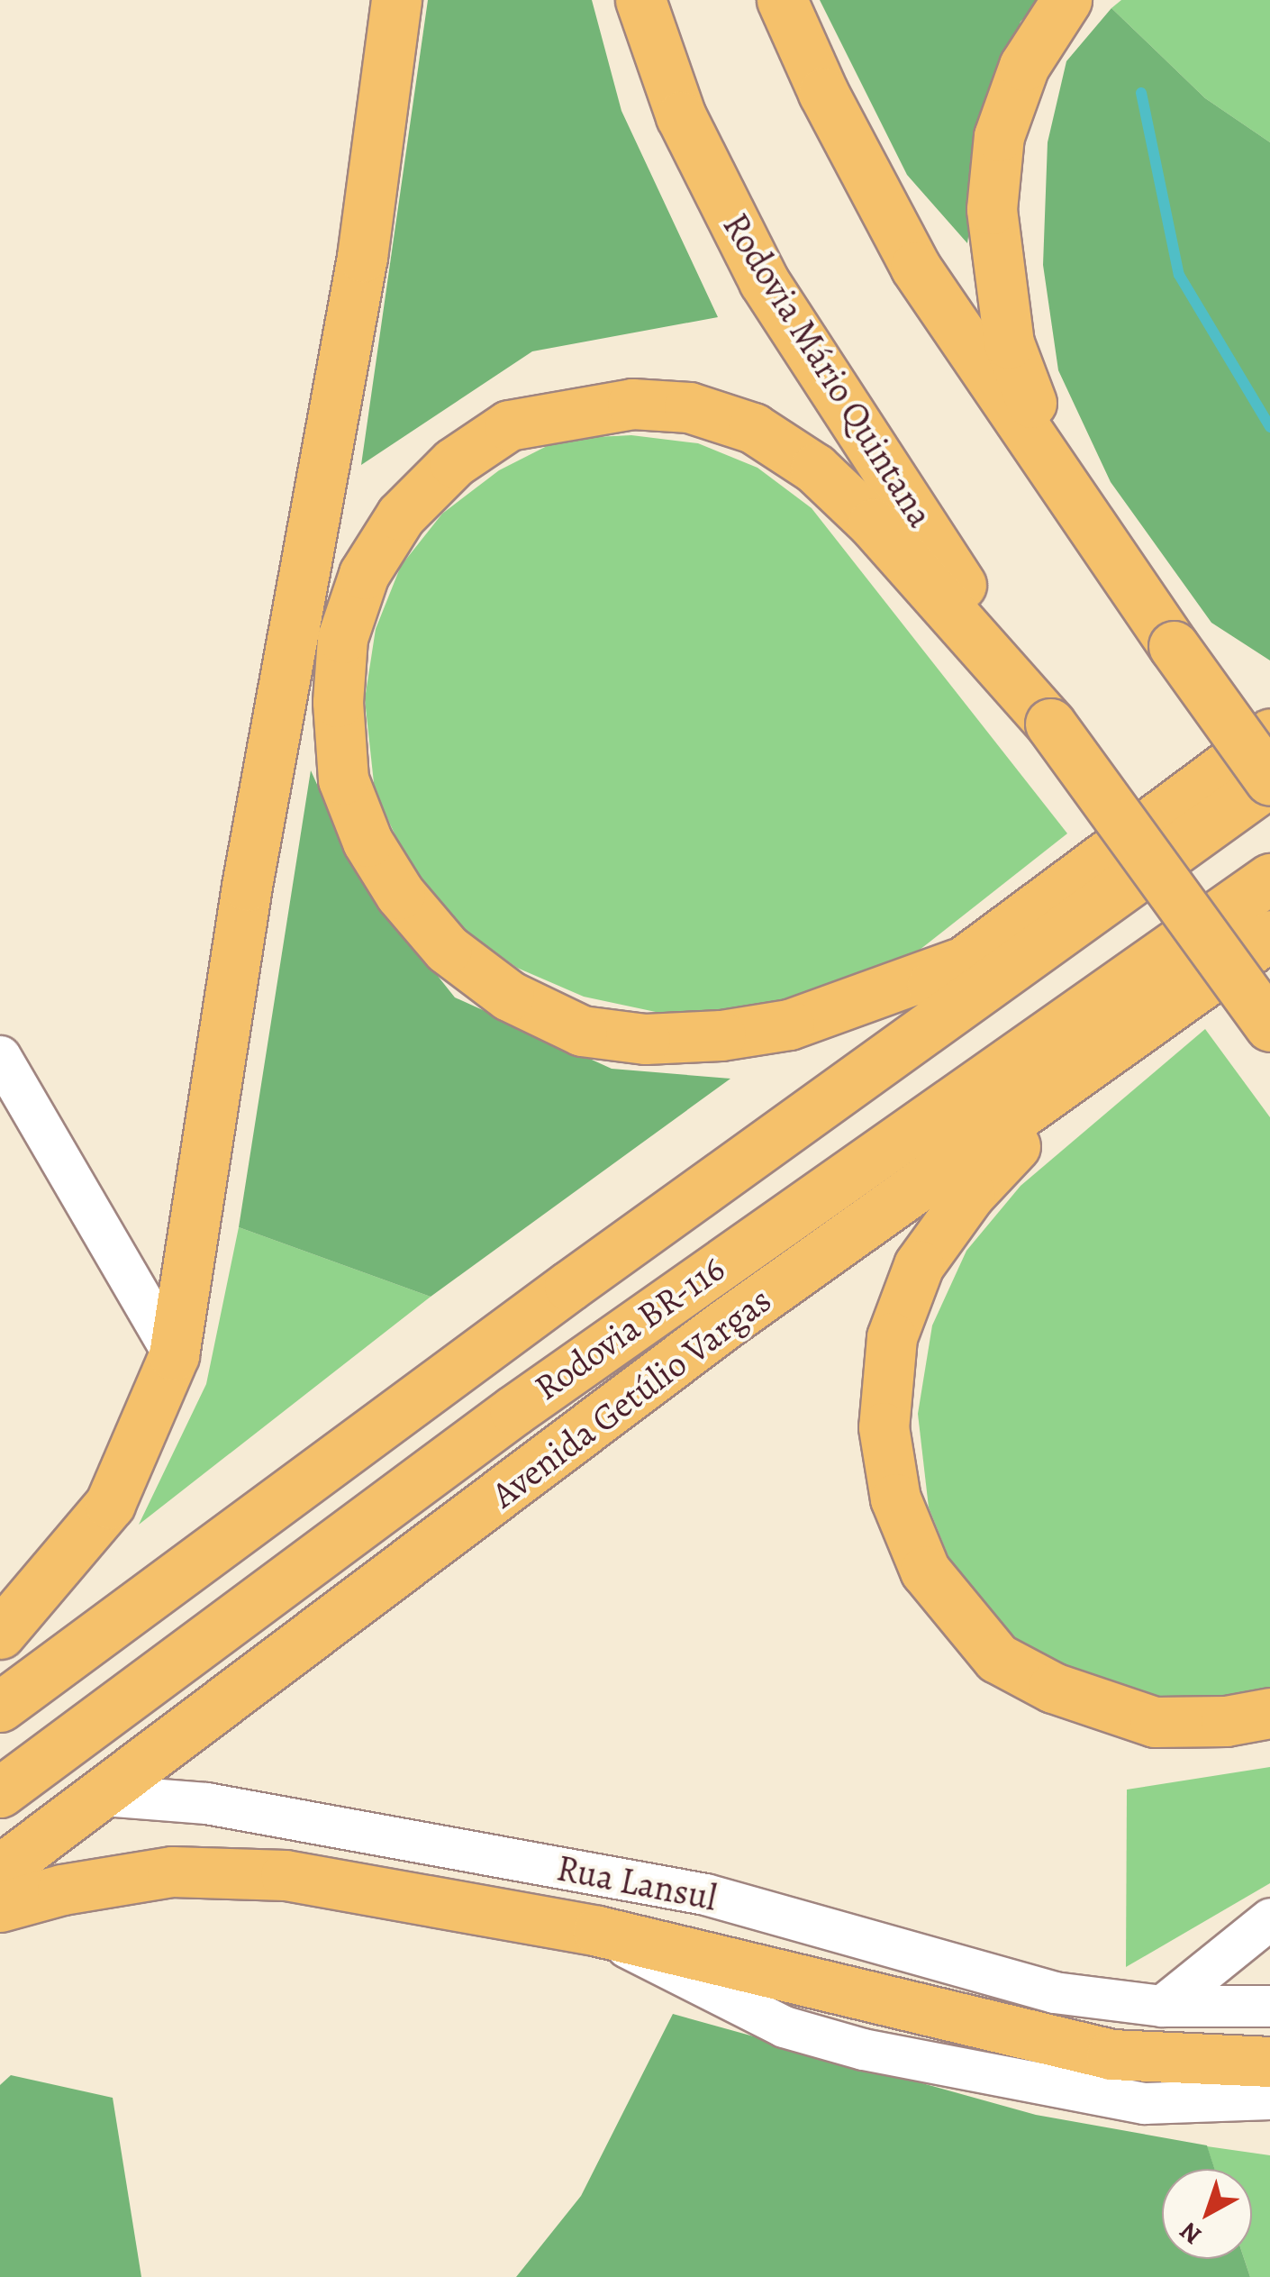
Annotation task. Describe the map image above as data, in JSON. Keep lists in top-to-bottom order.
{
  "streets": {
    "highway": ["Rodovia Mário Quintana", "Rodovia BR-116", "Avenida Getúlio Vargas"],
    "street": ["Rua Lansul"]
  },
  "crossings": [
    ["Avenida Getúlio Vargas", "Rua Lansul"]
  ],
  "north": "bottom left"
}
